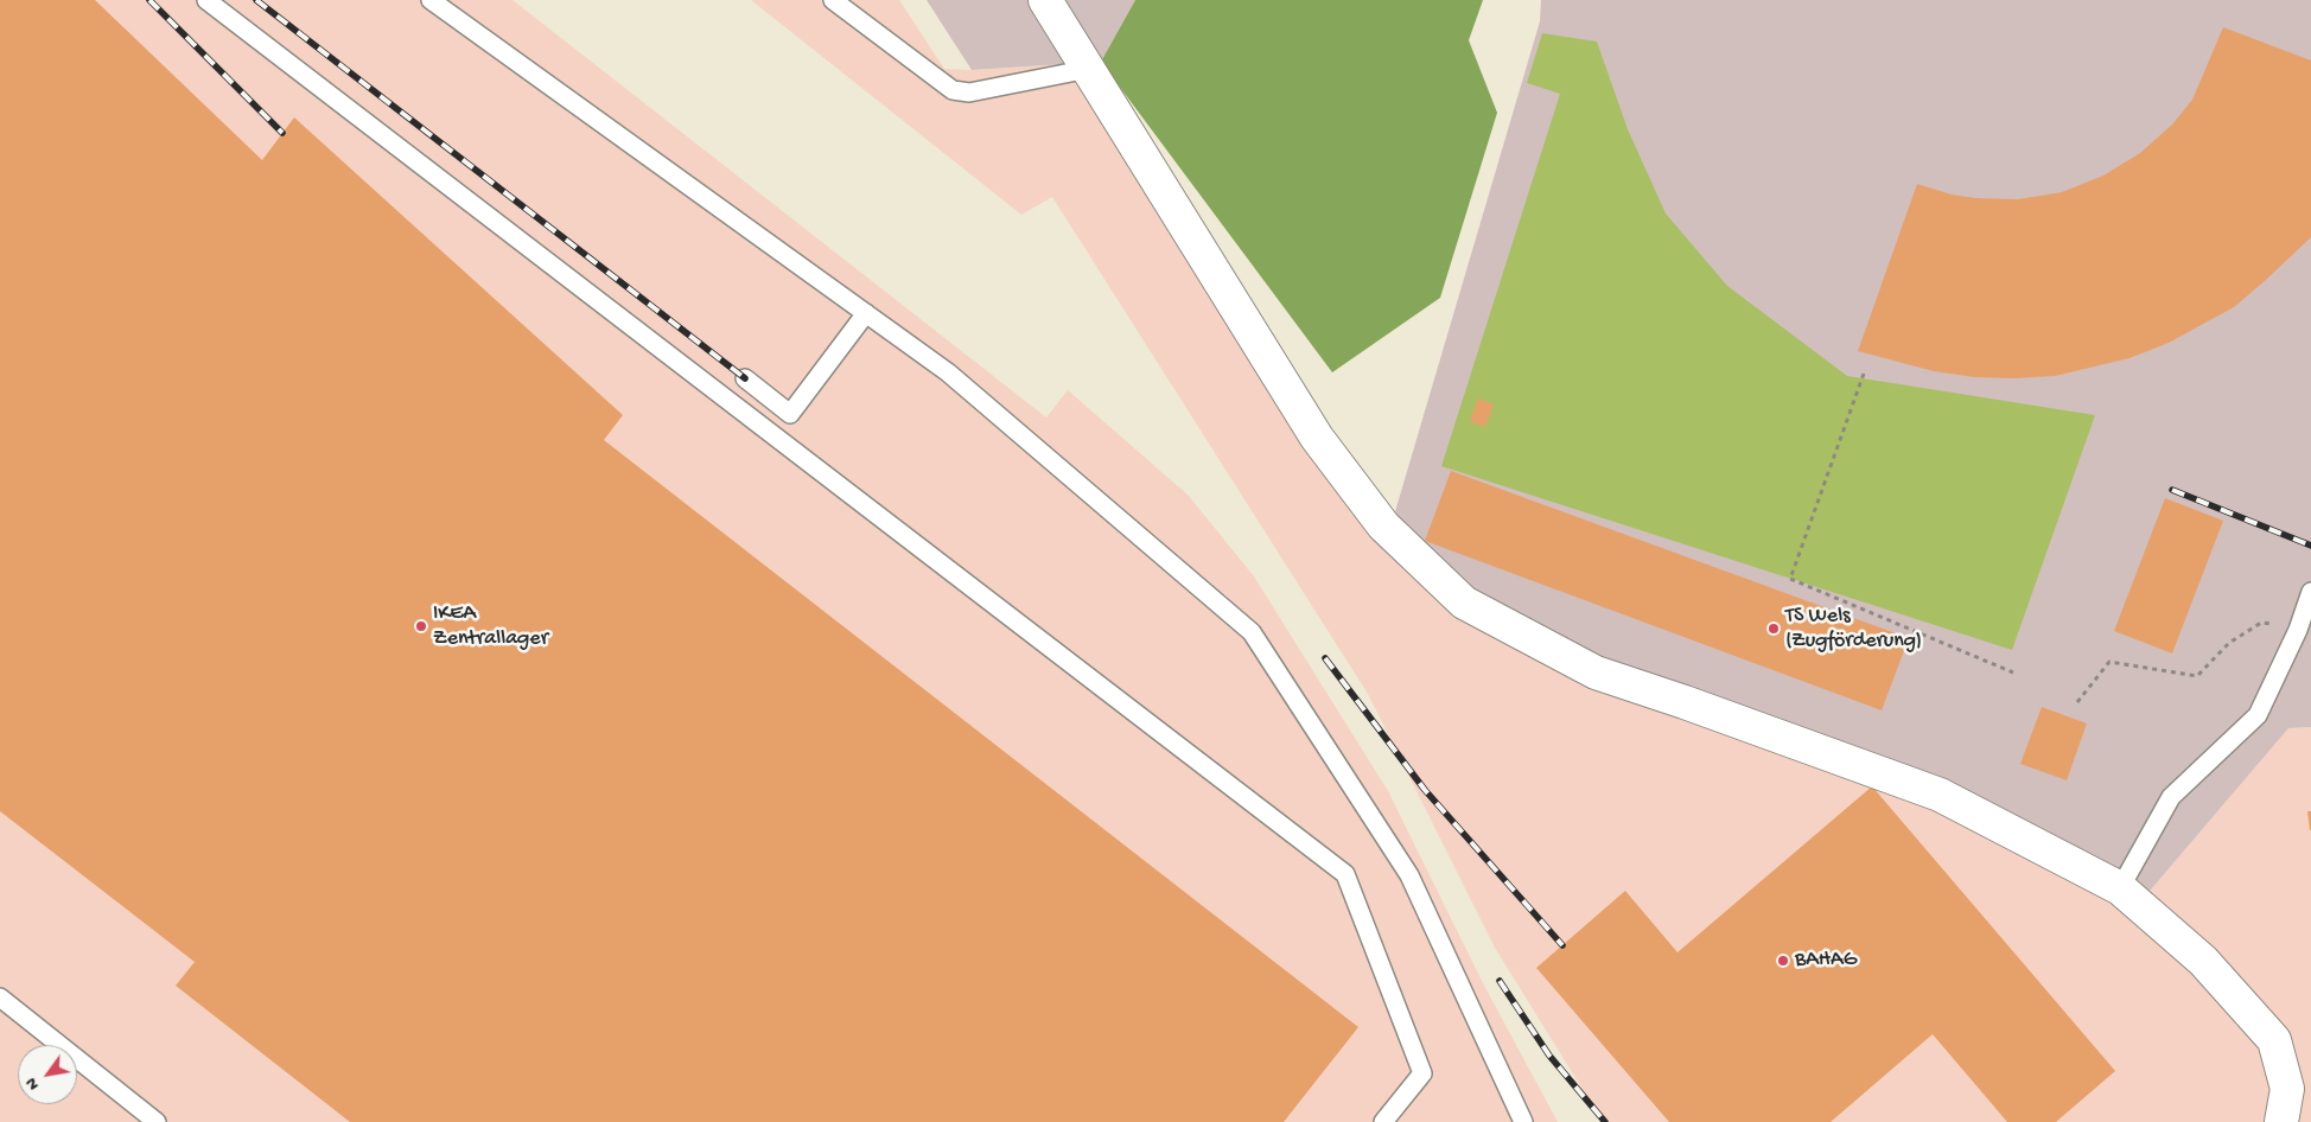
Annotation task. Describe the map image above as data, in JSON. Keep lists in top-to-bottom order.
{
  "places": ["IKEA Zentrallager", "TS Wels (Zugförderung)", "BAHAG"],
  "north": "bottom left"
}
